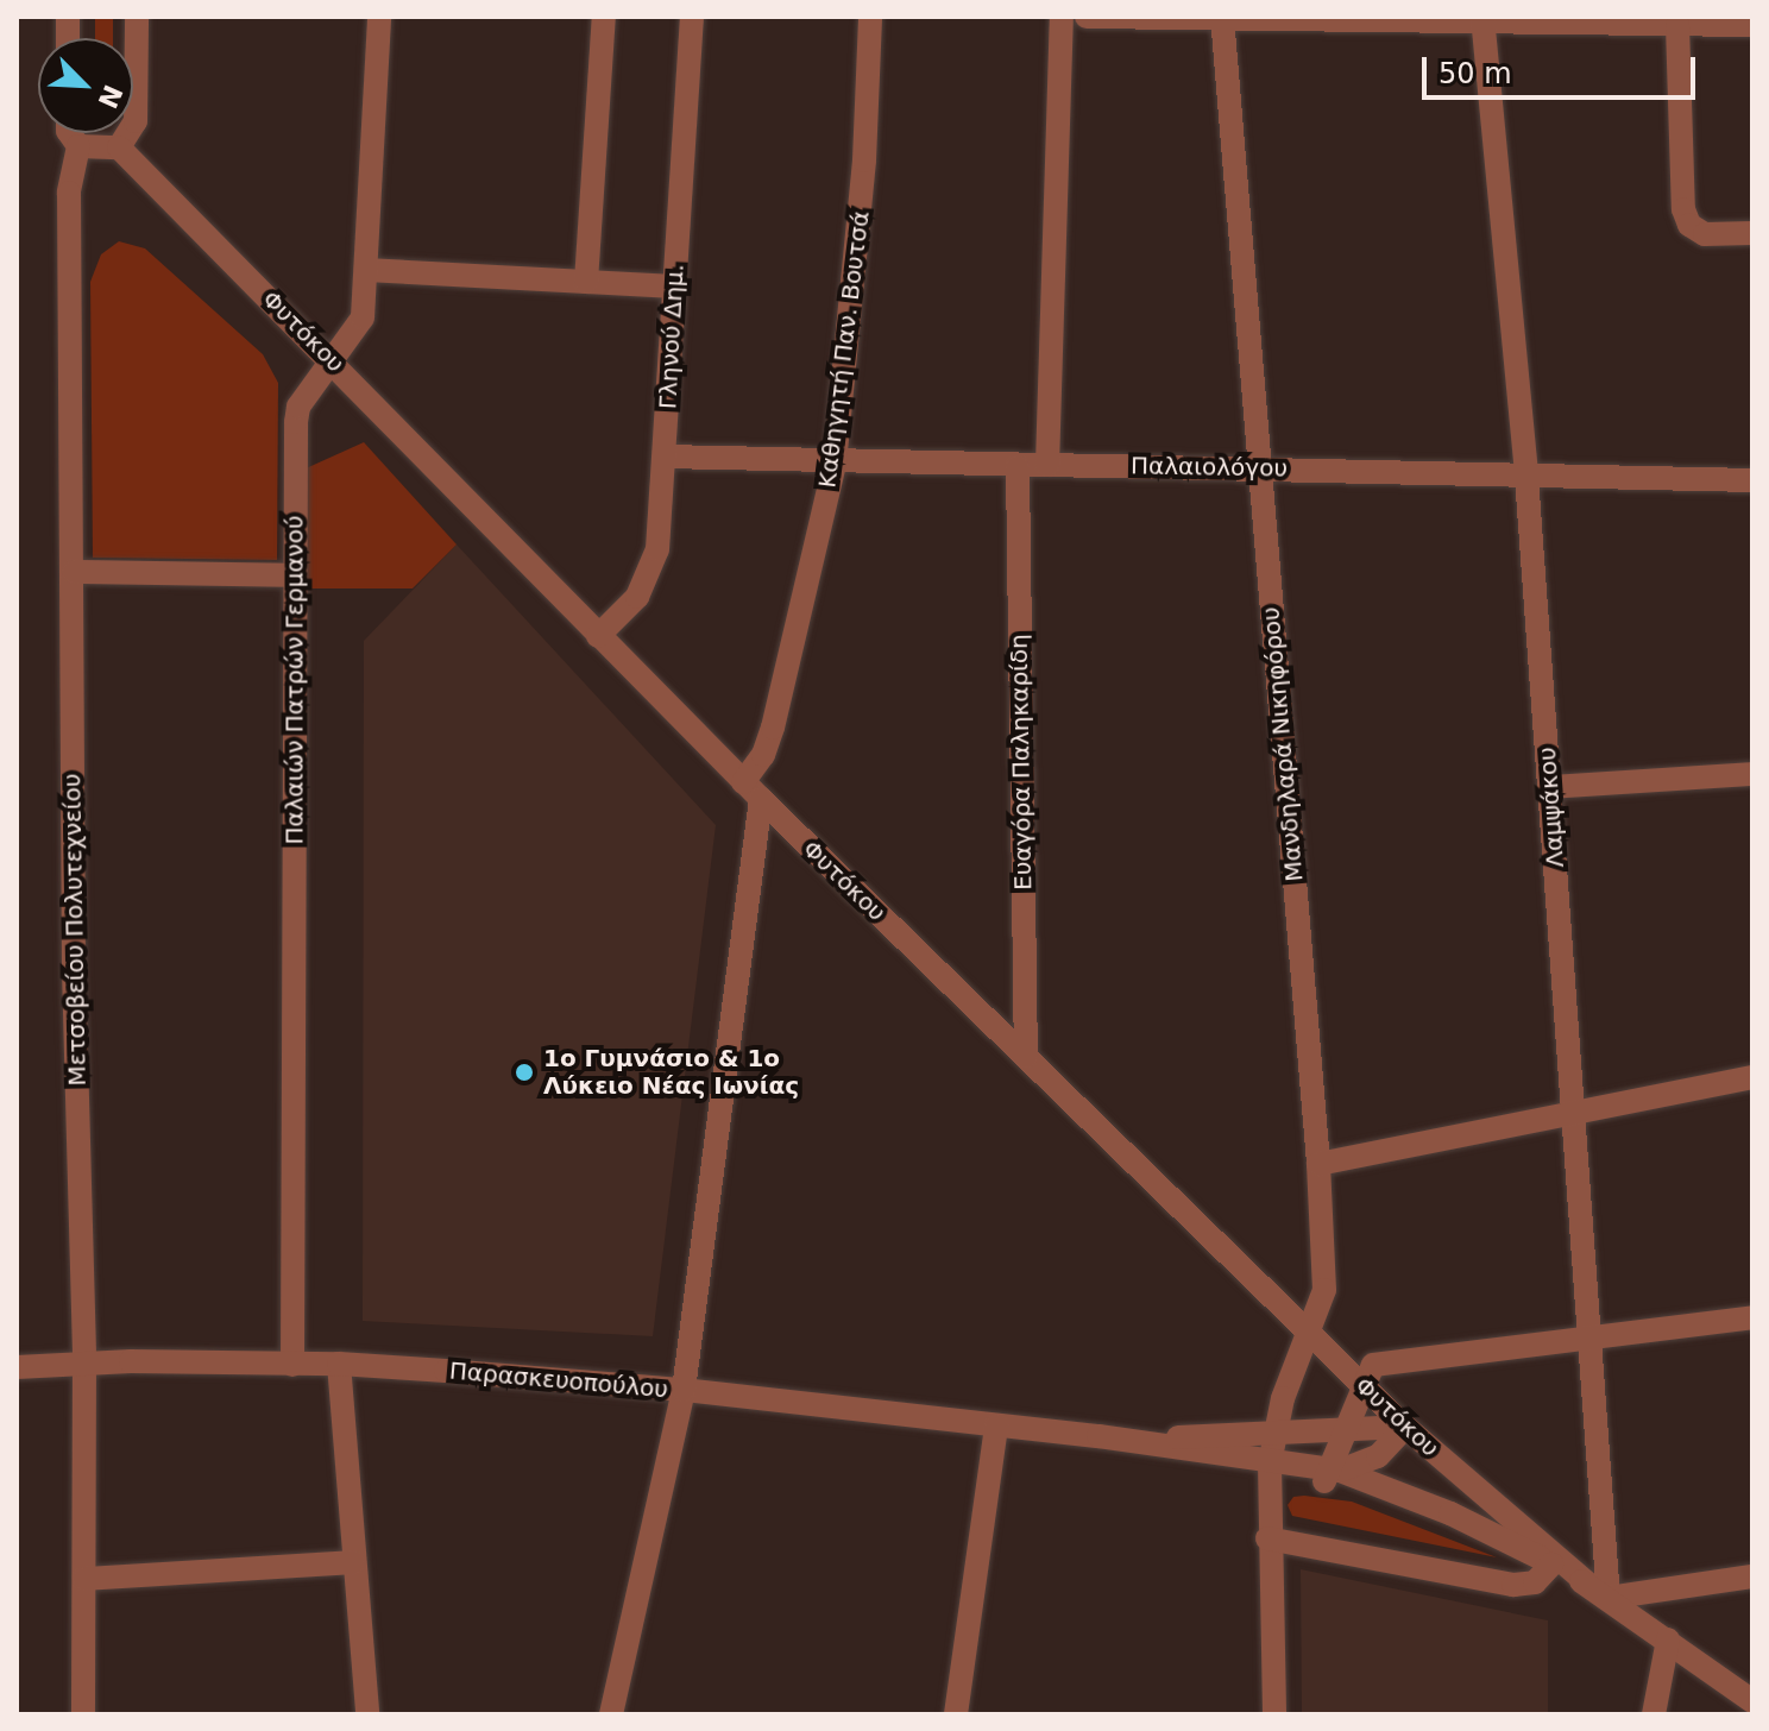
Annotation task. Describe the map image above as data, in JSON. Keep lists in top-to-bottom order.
{
  "streets": {
    "street": [
      "Φυτόκου",
      "Γληνού Δημ.",
      "Καθηγητή Παν. Βουτσά",
      "Παλαιολόγου",
      "Παλαιών Πατρών Γερμανού",
      "Μανδηλαρά Νικηφόρου",
      "Ευαγόρα Παληκαρίδη",
      "Λαμψάκου",
      "Μετσοβείου Πολυτεχνείου",
      "Παρασκευοπούλου"
    ]
  },
  "crossings": [
    ["Φυτόκου", "Γληνού Δημ."],
    ["Φυτόκου", "Καθηγητή Παν. Βουτσά"],
    ["Φυτόκου", "Παλαιών Πατρών Γερμανού"],
    ["Φυτόκου", "Μανδηλαρά Νικηφόρου"],
    ["Φυτόκου", "Ευαγόρα Παληκαρίδη"],
    ["Φυτόκου", "Λαμψάκου"],
    ["Φυτόκου", "Παρασκευοπούλου"],
    ["Γληνού Δημ.", "Παλαιολόγου"],
    ["Καθηγητή Παν. Βουτσά", "Παλαιολόγου"],
    ["Καθηγητή Παν. Βουτσά", "Παρασκευοπούλου"],
    ["Παλαιολόγου", "Μανδηλαρά Νικηφόρου"],
    ["Παλαιολόγου", "Ευαγόρα Παληκαρίδη"],
    ["Παλαιολόγου", "Λαμψάκου"],
    ["Παλαιών Πατρών Γερμανού", "Παρασκευοπούλου"],
    ["Μανδηλαρά Νικηφόρου", "Παρασκευοπούλου"],
    ["Μετσοβείου Πολυτεχνείου", "Παρασκευοπούλου"]
  ],
  "places": ["1ο Γυμνάσιο & 1ο Λύκειο Νέας Ιωνίας"],
  "scale_bar": "50 m",
  "north": "bottom right"
}
